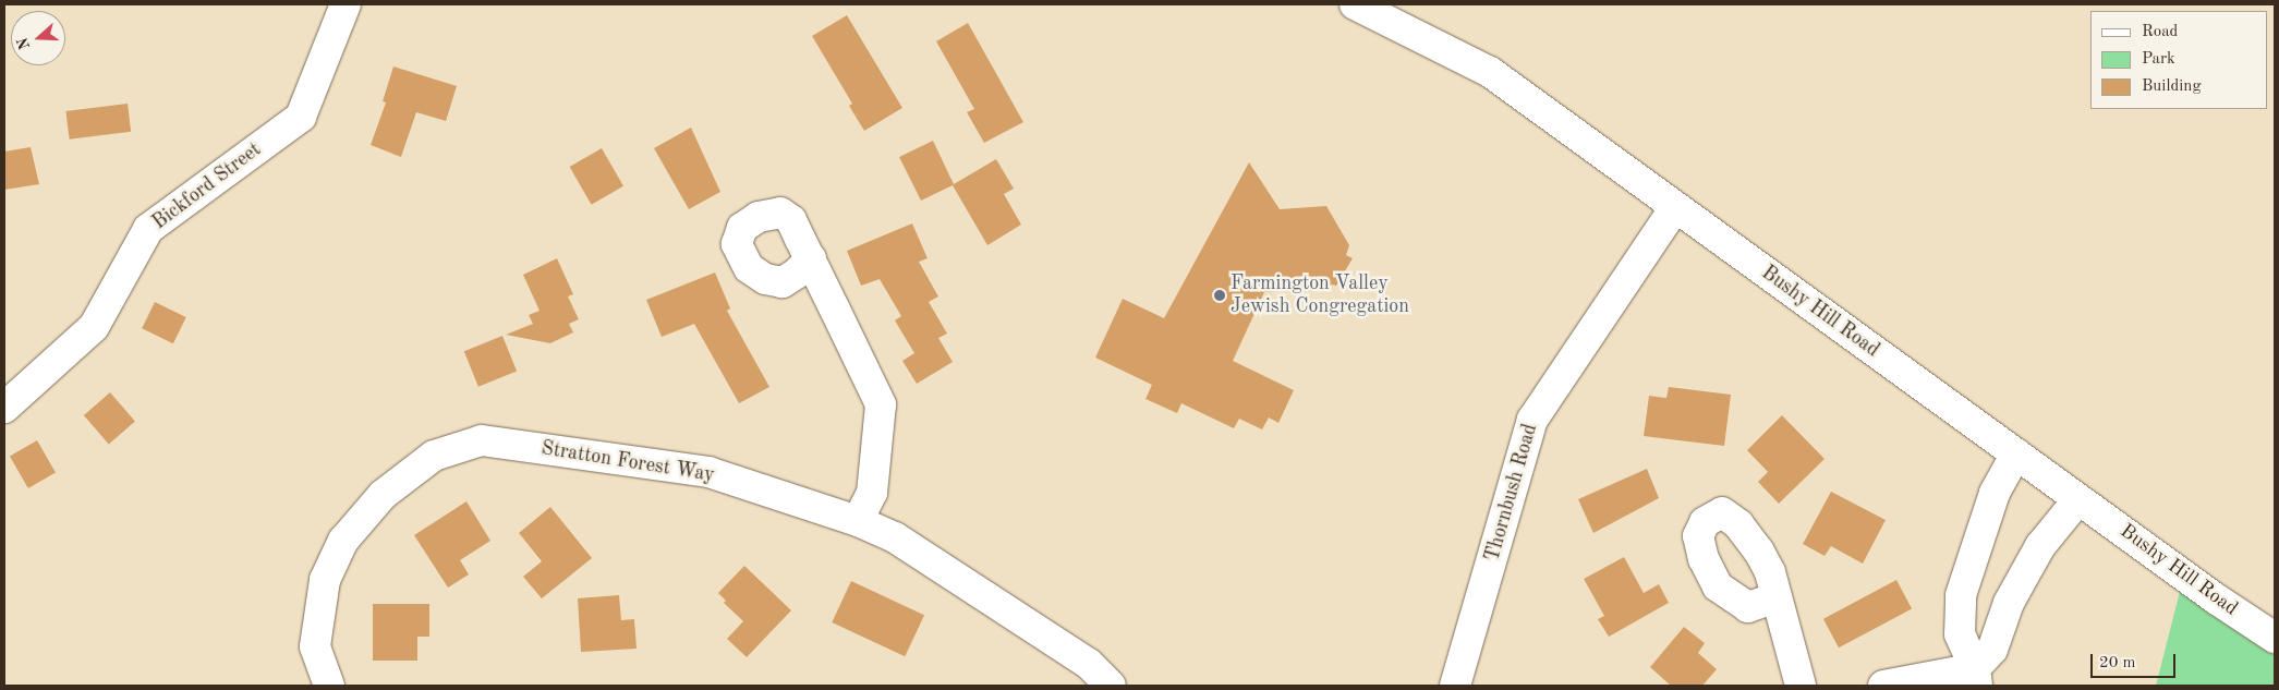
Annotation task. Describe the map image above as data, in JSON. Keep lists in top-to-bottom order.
{
  "streets": {
    "street": [
      "Bickford Street",
      "Bushy Hill Road",
      "Stratton Forest Way",
      "Thornbush Road"
    ]
  },
  "crossings": [
    ["Bushy Hill Road", "Thornbush Road"]
  ],
  "places": ["Farmington Valley Jewish Congregation"],
  "legend": ["Road", "Park", "Building"],
  "scale_bar": "20 m",
  "north": "left"
}
